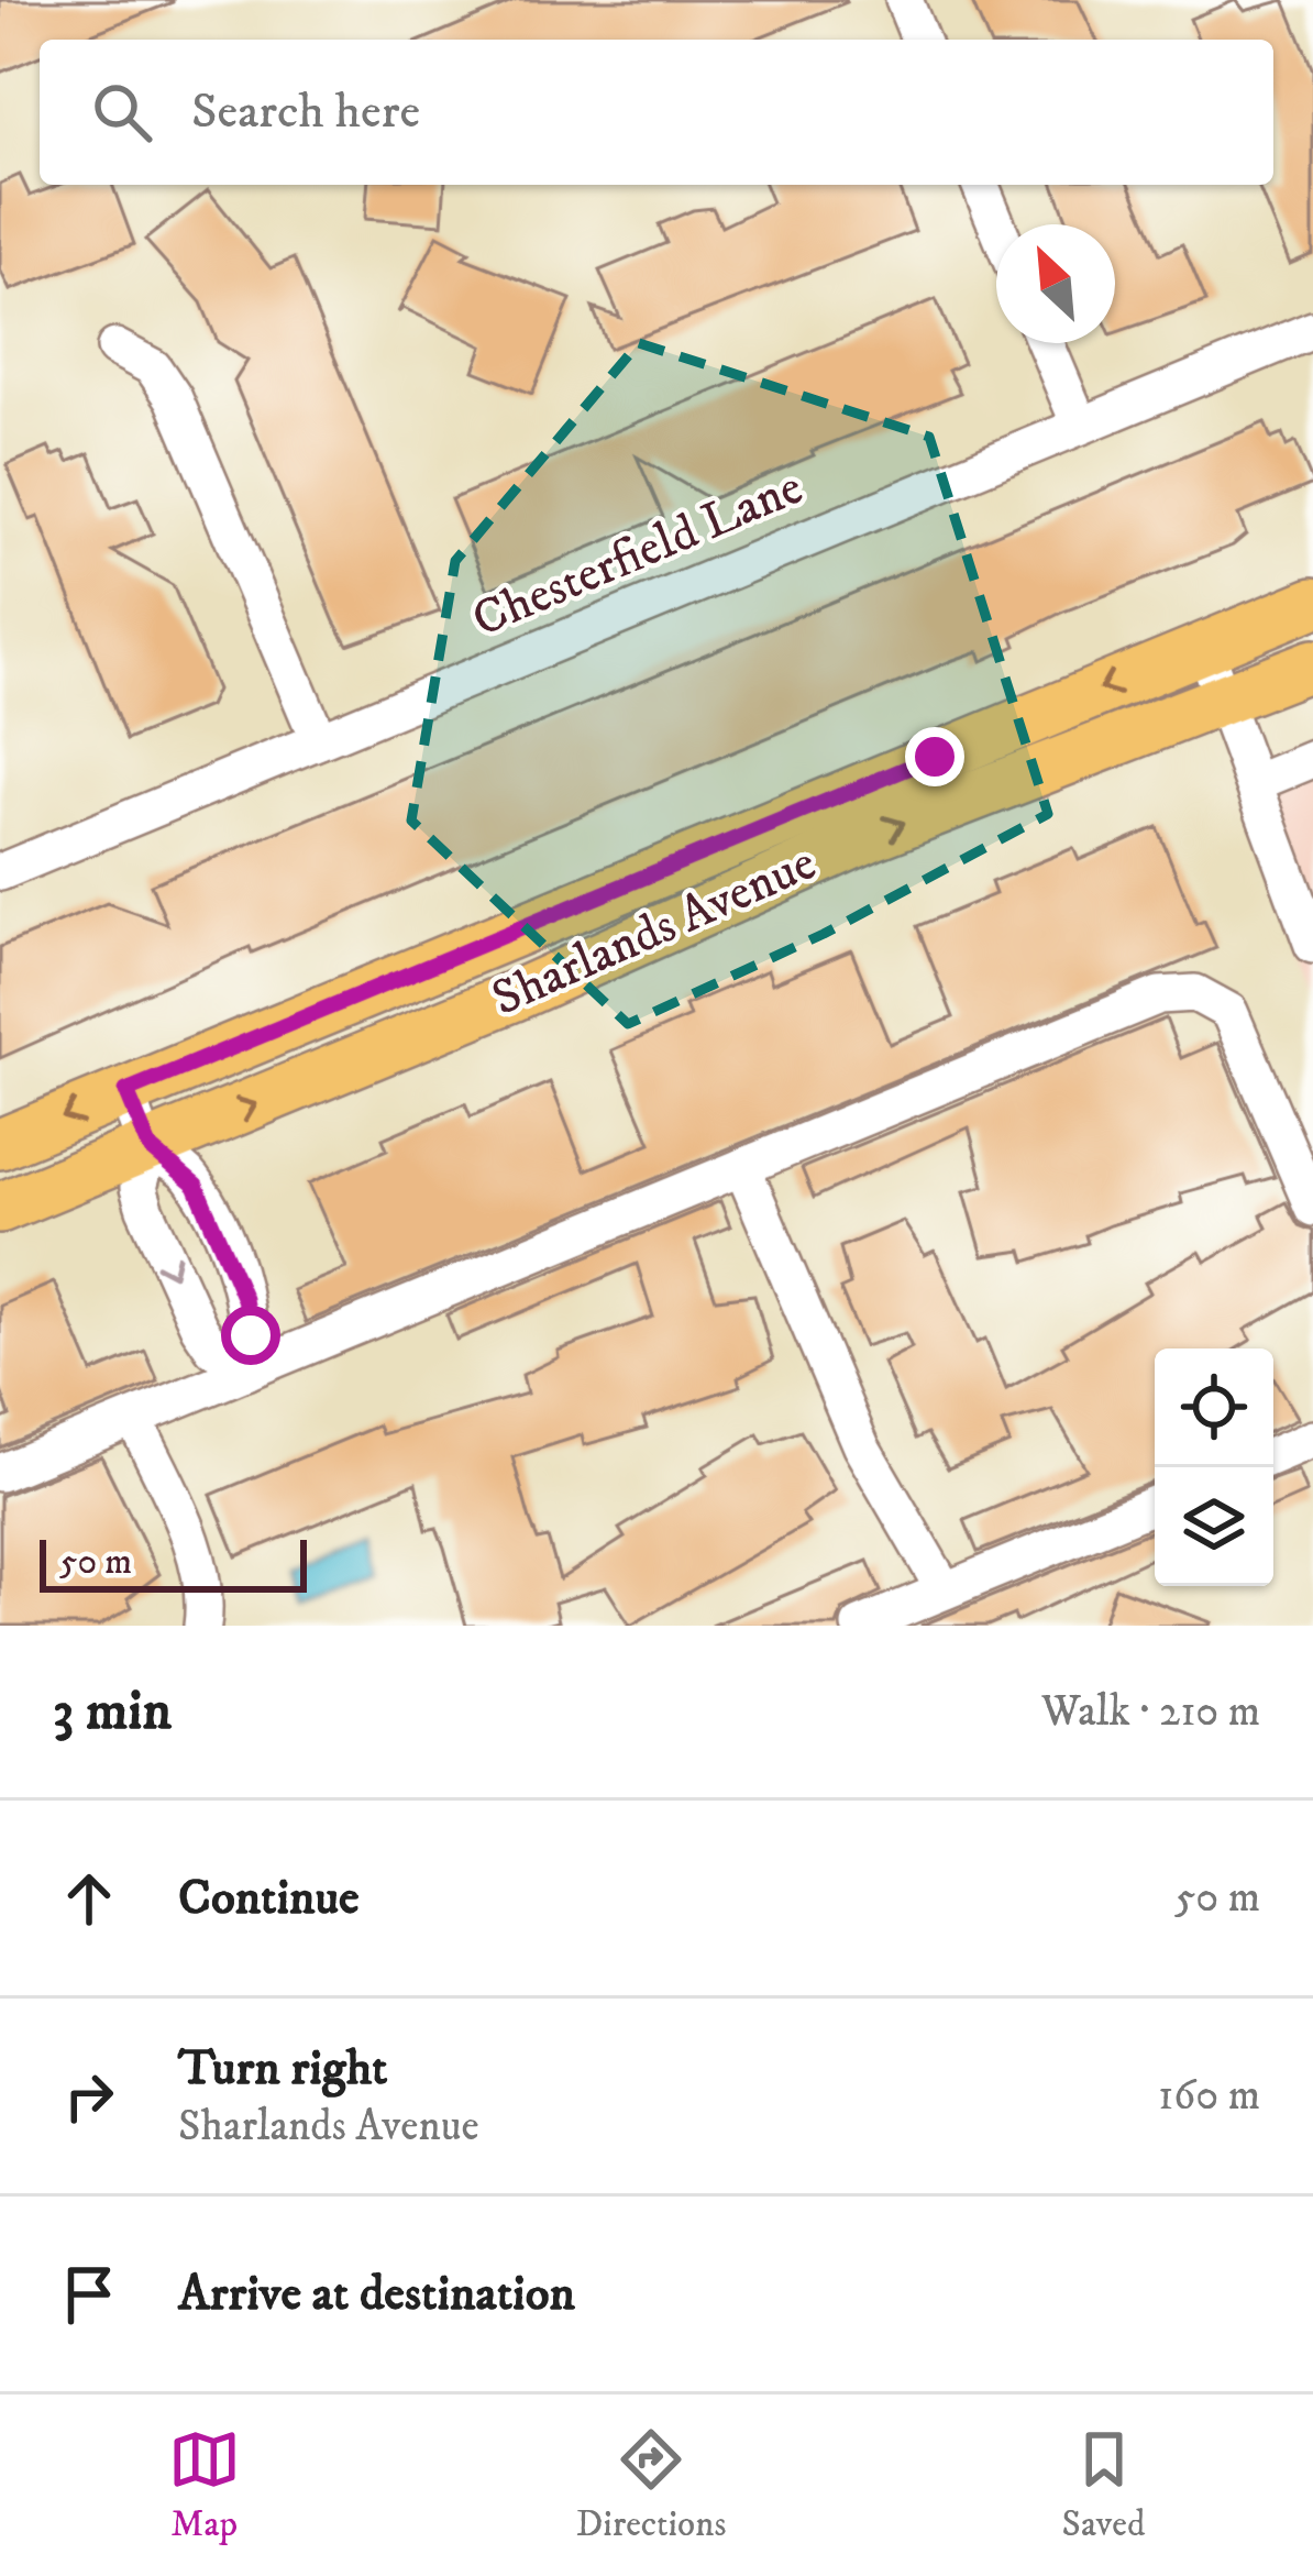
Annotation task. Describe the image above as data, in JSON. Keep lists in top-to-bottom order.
{
  "streets": {
    "main road": ["Sharlands Avenue"],
    "street": ["Chesterfield Lane"]
  },
  "scale_bar": "50 m",
  "north": "top left",
  "page": {
    "search": "Search here",
    "scale": "50 m",
    "heading": ["3 min", "Walk · 210 m"],
    "list": [
      ["Continue", "50 m"],
      ["Turn right", "Sharlands Avenue", "160 m"],
      "Arrive at destination"
    ],
    "nav": ["Map", "Directions", "Saved"]
  }
}
